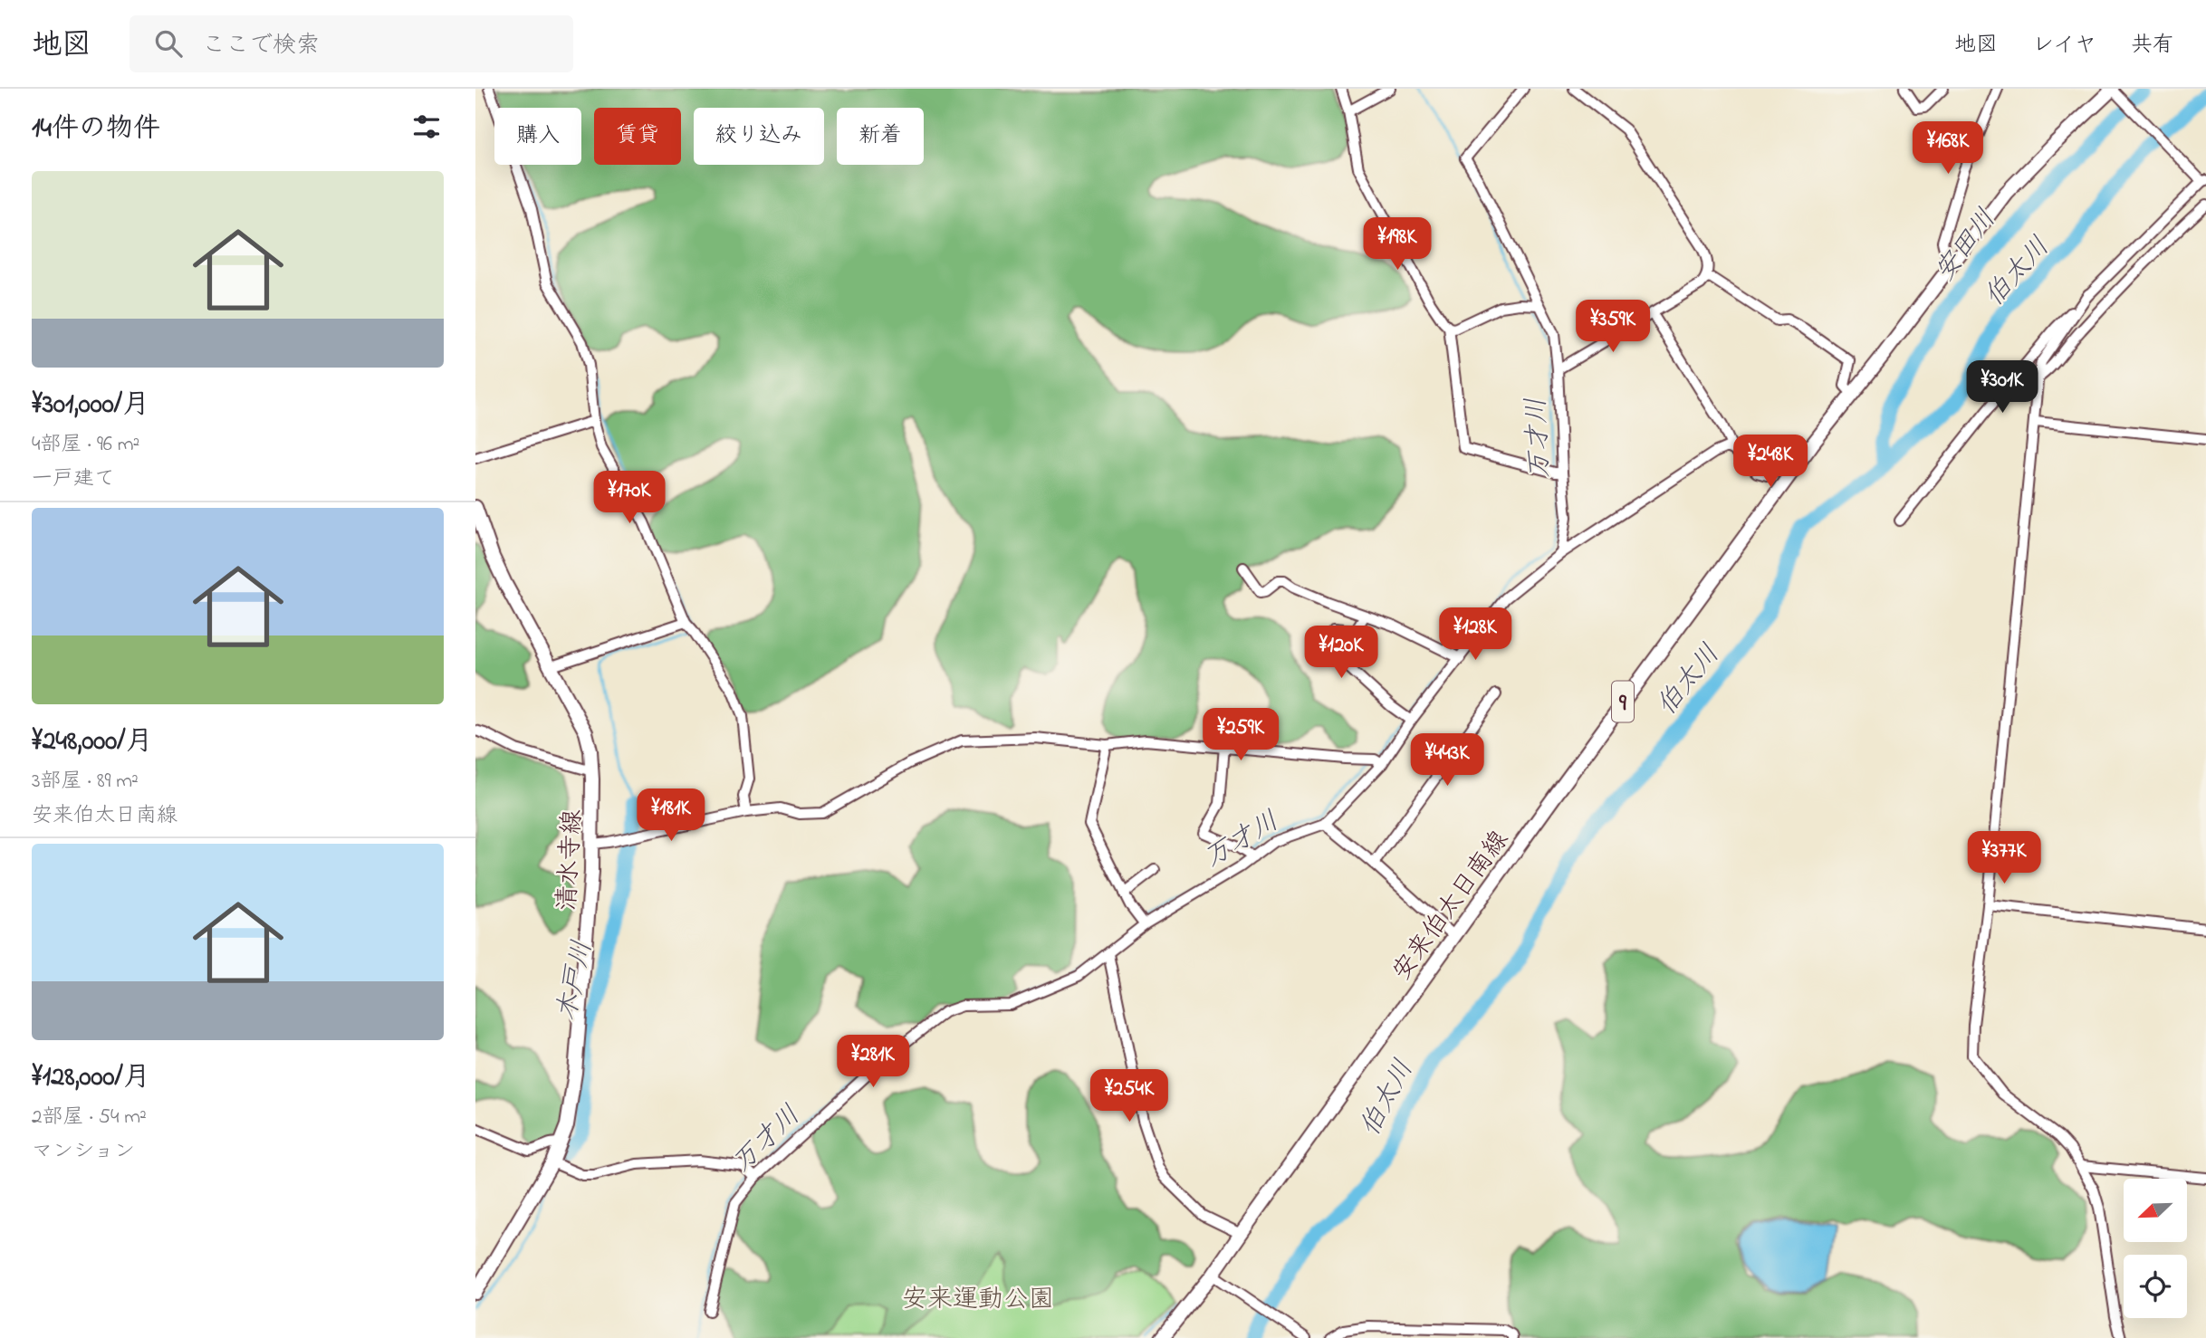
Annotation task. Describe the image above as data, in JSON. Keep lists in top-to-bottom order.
{
  "streets": {
    "main road": ["9", "清水寺線", "安来伯太日南線"]
  },
  "water": [
    "安田川",
    "伯太川",
    "万才川",
    "木戸川"
  ],
  "parks": ["安来運動公園"],
  "north": "bottom left",
  "page": {
    "header": "地図",
    "search": "ここで検索",
    "nav": ["地図", "レイヤ", "共有"],
    "heading": "14件の物件",
    "chip": [
      "購入",
      "賃貸",
      "絞り込み",
      "新着"
    ],
    "price": [
      "¥168K",
      "¥198K",
      "¥359K",
      "¥301K",
      "¥248K",
      "¥170K",
      "¥128K",
      "¥120K",
      "¥259K",
      "¥443K",
      "¥181K",
      "¥377K",
      "¥281K",
      "¥254K"
    ],
    "list": [
      {
        "name": "¥301,000/月",
        "note": "4部屋 · 96 m² · 一戸建て"
      },
      {
        "name": "¥248,000/月",
        "note": "3部屋 · 89 m² · 安来伯太日南線"
      },
      {
        "name": "¥128,000/月",
        "note": "2部屋 · 54 m² · マンション"
      }
    ]
  }
}
